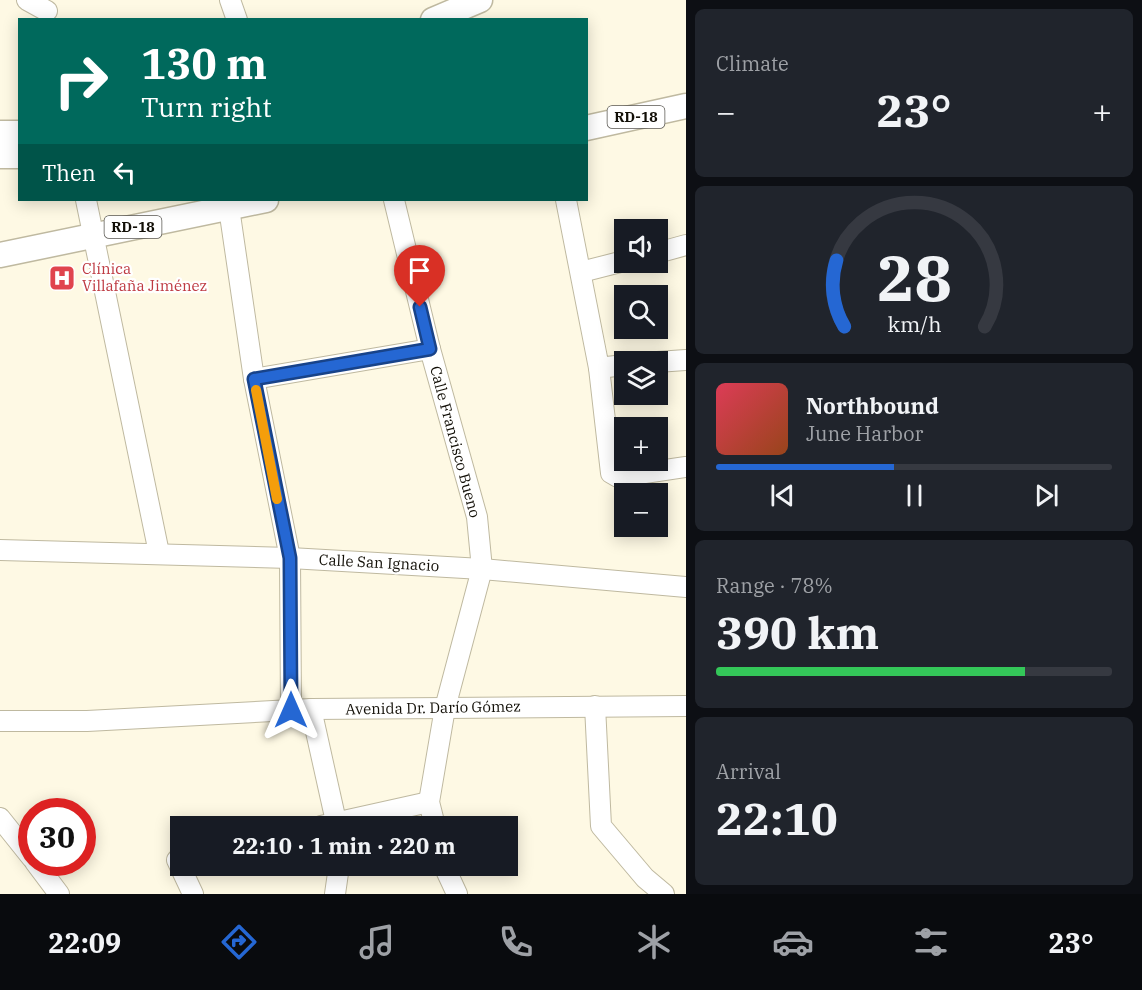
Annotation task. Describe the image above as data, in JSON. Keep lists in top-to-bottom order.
{
  "streets": {
    "main road": ["RD-18"],
    "street": ["Calle Francisco Bueno", "Calle San Ignacio", "Avenida Dr. Darío Gómez"]
  },
  "crossings": [
    ["Calle Francisco Bueno", "Calle San Ignacio"],
    ["Calle Francisco Bueno", "Avenida Dr. Darío Gómez"]
  ],
  "places": {
    "hospital": ["Clínica Villafaña Jiménez"]
  },
  "page": {
    "tile": [
      "Climate",
      ["Range · 78%", "390 km"],
      ["Arrival", "22:10"]
    ],
    "turn": ["130 m", "Turn right"],
    "heat": ["−", "23°", "+"],
    "then": "Then",
    "map_buttons": ["+", "−"],
    "song": ["Northbound", "June Harbor"],
    "limit": "30",
    "trip": "22:10 · 1 min · 220 m",
    "tabs": ["22:09", "23°"],
    "gauge": ["28", "km/h"]
  }
}
